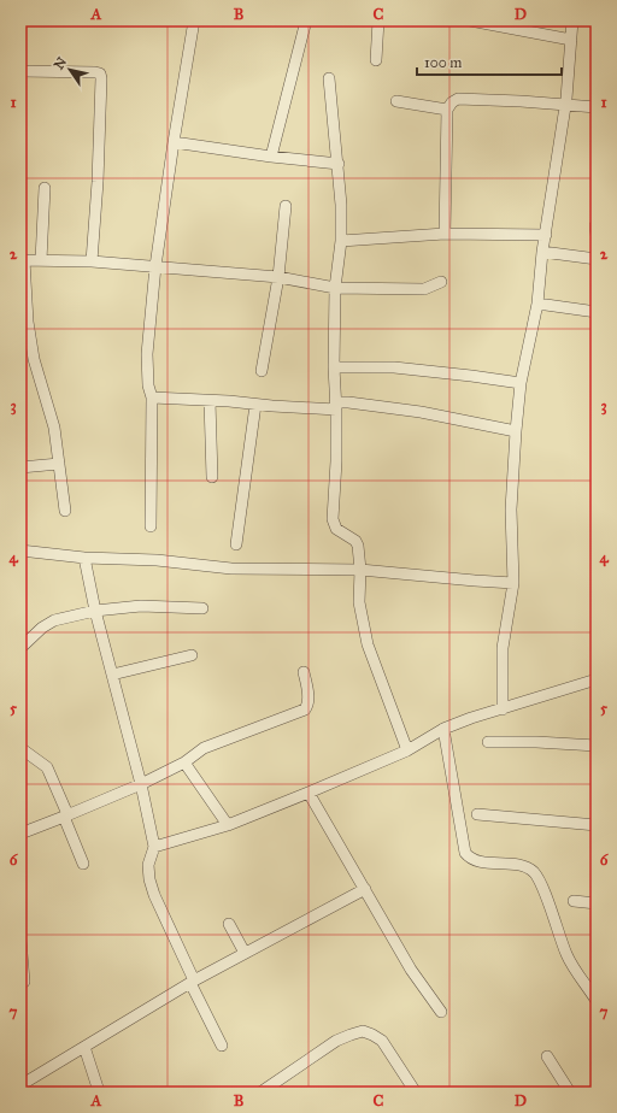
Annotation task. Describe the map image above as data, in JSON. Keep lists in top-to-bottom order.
{
  "scale_bar": "100 m",
  "north": "top left",
  "grid": {
    "columns": [
      "A",
      "B",
      "C",
      "D"
    ],
    "rows": [
      "1",
      "2",
      "3",
      "4",
      "5",
      "6",
      "7"
    ]
  }
}
